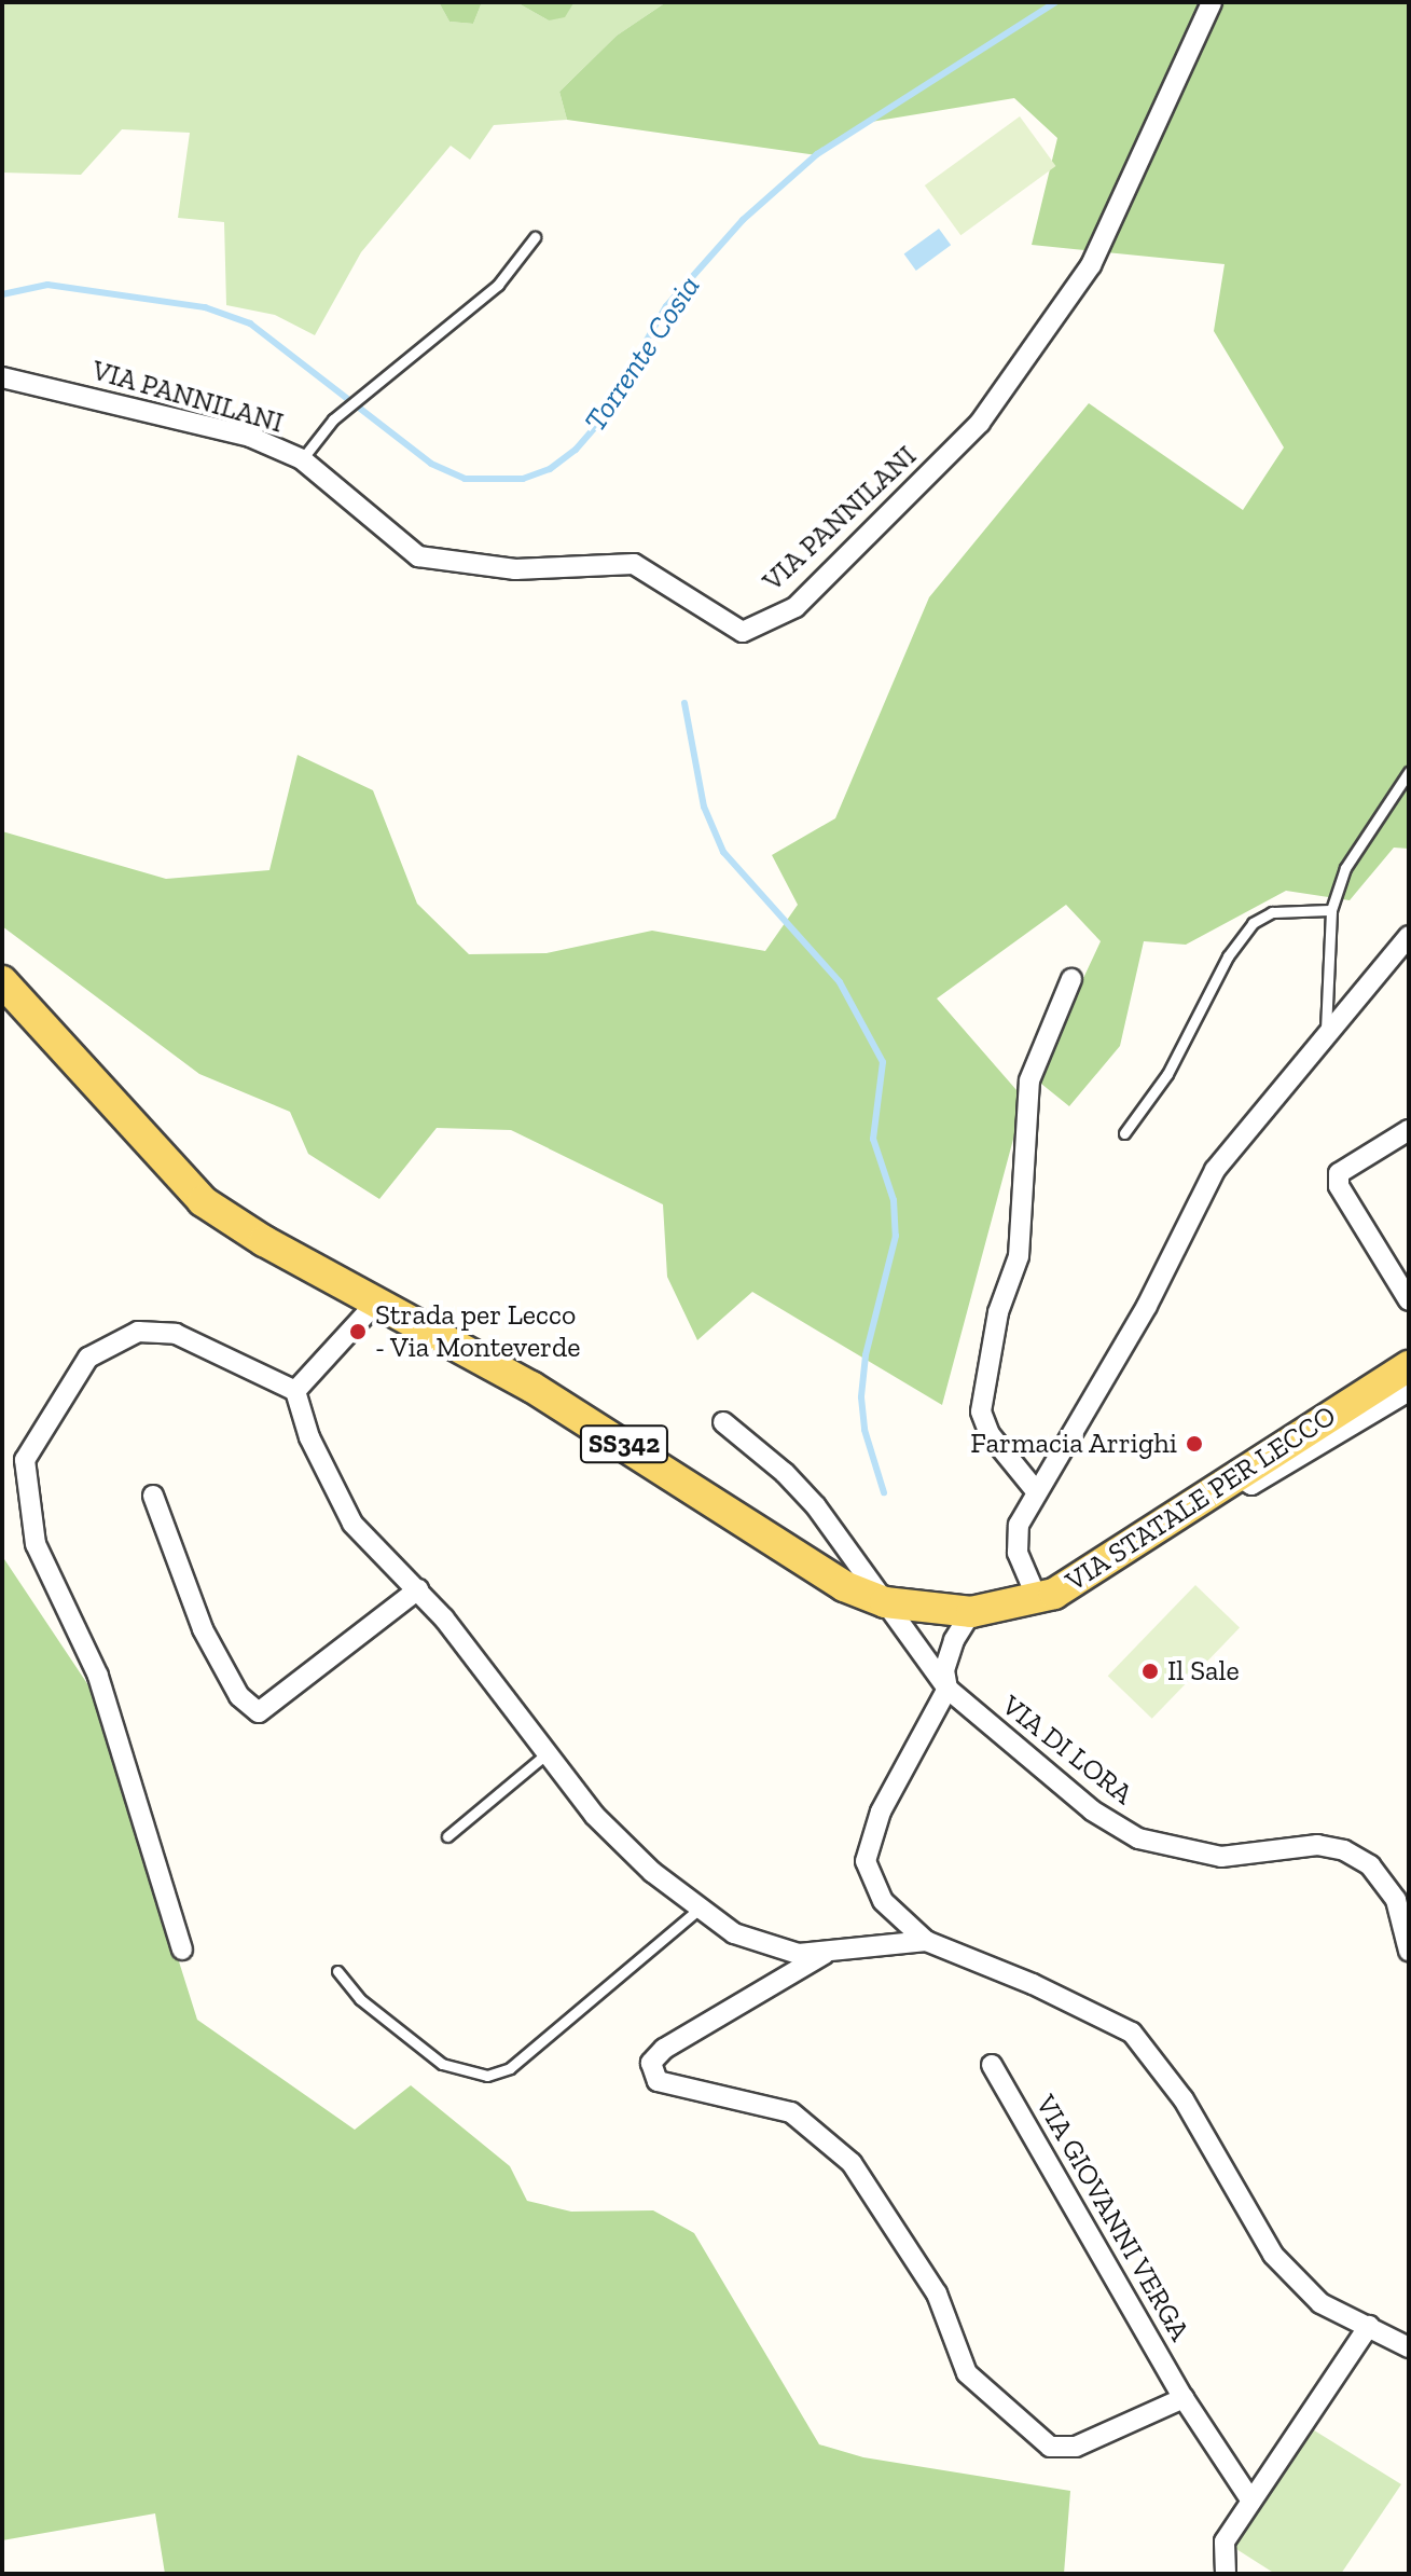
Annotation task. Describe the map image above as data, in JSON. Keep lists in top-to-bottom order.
{
  "streets": {
    "main road": ["SS342", "VIA STATALE PER LECCO"],
    "street": ["VIA PANNILANI", "VIA DI LORA", "VIA GIOVANNI VERGA"]
  },
  "crossings": [
    ["VIA STATALE PER LECCO", "VIA DI LORA"]
  ],
  "water": ["Torrente Cosia"],
  "places": ["Strada per Lecco - Via Monteverde", "Farmacia Arrighi", "Il Sale"]
}
